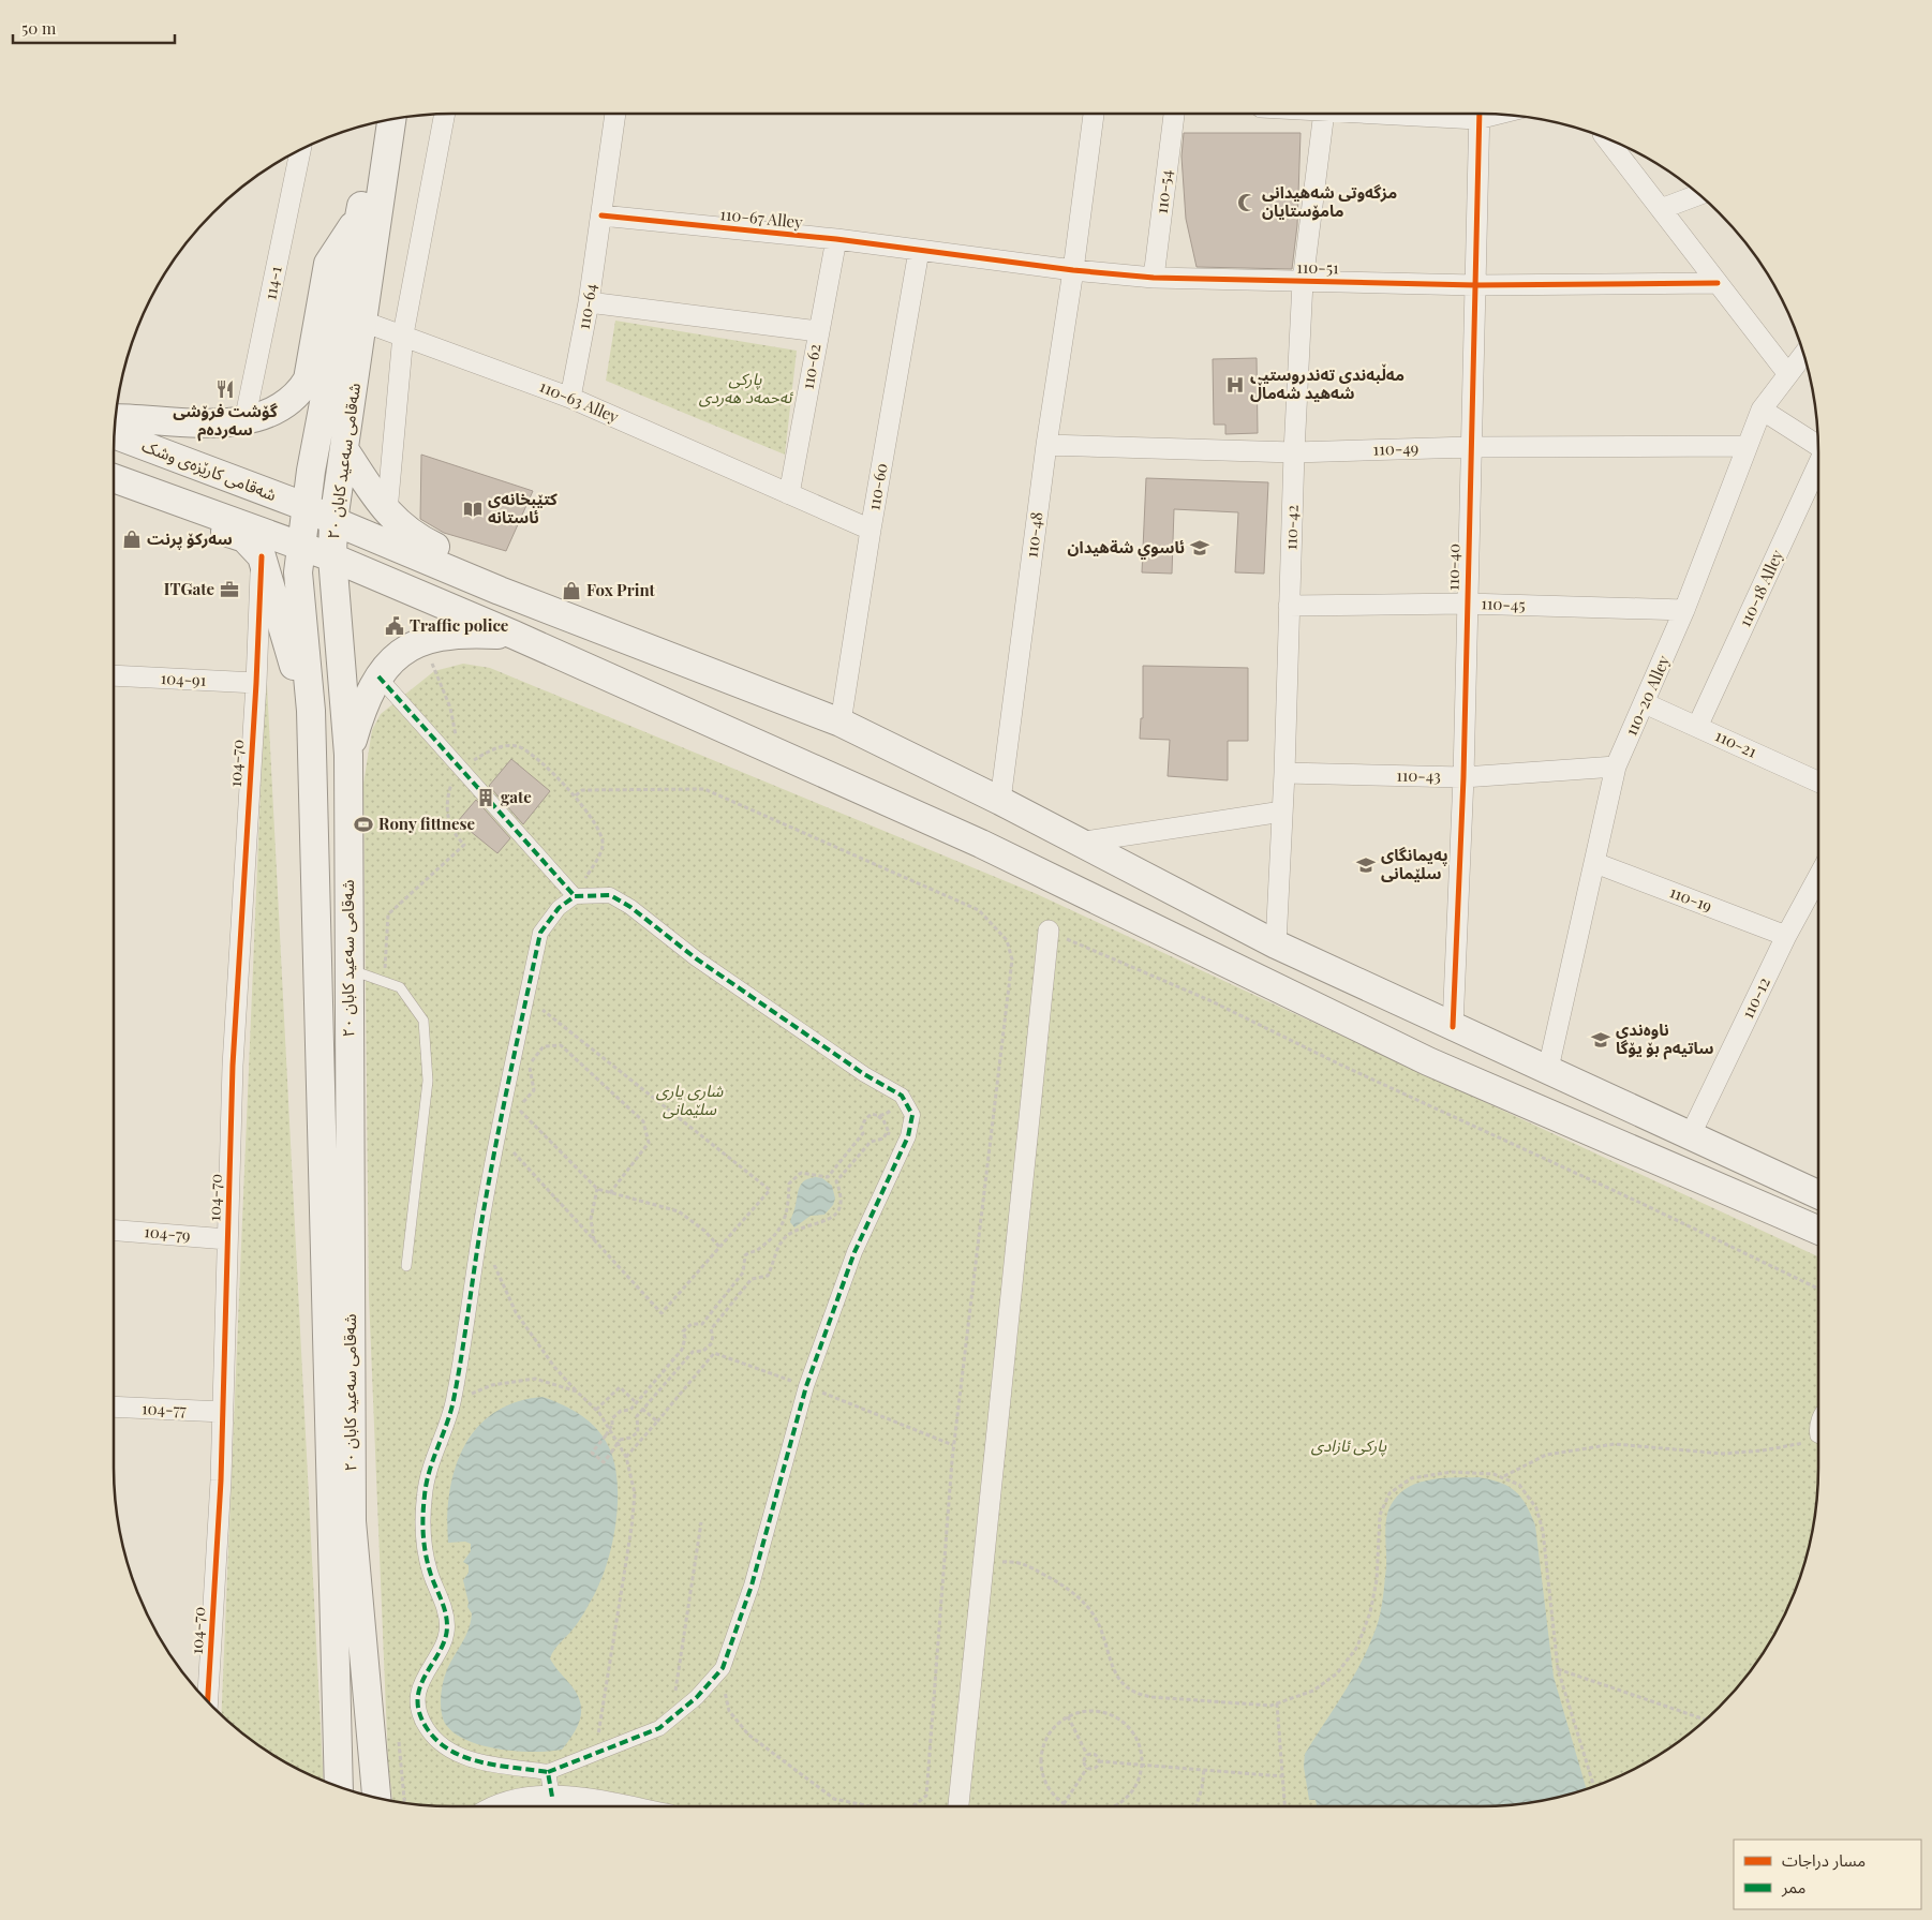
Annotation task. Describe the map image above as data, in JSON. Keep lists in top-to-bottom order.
{
  "streets": {
    "main road": ["شەقامی سەعید کابان ٢٠", "شەقامی کارێزەی وشک"],
    "street": [
      "110-54",
      "110-67 Alley",
      "110-51",
      "114-1",
      "110-64",
      "110-62",
      "110-63 Alley",
      "110-49",
      "110-60",
      "110-42",
      "110-48",
      "110-40",
      "110-18 Alley",
      "110-45",
      "104-91",
      "110-20 Alley",
      "110-21",
      "104-70",
      "110-43",
      "110-19",
      "110-12",
      "104-79",
      "104-77"
    ]
  },
  "crossings": [
    ["110-54", "110-51"],
    ["110-67 Alley", "110-51"],
    ["110-67 Alley", "110-64"],
    ["110-67 Alley", "110-62"],
    ["110-67 Alley", "110-60"],
    ["110-51", "110-60"],
    ["110-51", "110-42"],
    ["110-51", "110-48"],
    ["110-51", "110-40"],
    ["110-64", "110-63 Alley"],
    ["110-62", "110-63 Alley"],
    ["110-63 Alley", "شەقامی سەعید کابان ٢٠"],
    ["110-63 Alley", "110-60"],
    ["110-49", "110-42"],
    ["110-49", "110-48"],
    ["110-49", "110-40"],
    ["110-49", "110-20 Alley"],
    ["شەقامی سەعید کابان ٢٠", "شەقامی کارێزەی وشک"],
    ["شەقامی کارێزەی وشک", "110-60"],
    ["شەقامی کارێزەی وشک", "110-42"],
    ["شەقامی کارێزەی وشک", "110-48"],
    ["شەقامی کارێزەی وشک", "110-40"],
    ["شەقامی کارێزەی وشک", "110-20 Alley"],
    ["شەقامی کارێزەی وشک", "110-12"],
    ["110-42", "110-45"],
    ["110-42", "110-43"],
    ["110-40", "110-45"],
    ["110-40", "110-43"],
    ["110-18 Alley", "110-21"],
    ["110-45", "110-20 Alley"],
    ["104-91", "104-70"],
    ["110-20 Alley", "110-21"],
    ["110-20 Alley", "110-43"],
    ["110-20 Alley", "110-19"],
    ["104-70", "104-79"],
    ["104-70", "104-77"],
    ["110-19", "110-12"]
  ],
  "parks": ["پارکی ئەحمەد هەردی", "شاری یاری سلێمانی", "پارکی ئازادی"],
  "places": {
    "mosque": ["مزگەوتی شەهیدانی مامۆستایان"],
    "hospital": ["مەڵبەندی تەندروستیی شەهید شەماڵ"],
    "restaurant": ["گۆشت فرۆشی سەردەم"],
    "library": ["کتێبخانەی ئاستانە"],
    "shop": ["سەرکۆ پرنت", "Fox Print"],
    "school or university": ["ئاسوي شةهيدان", "پەیمانگای سلێمانی", "ناوەندی ساتیەم بۆ یۆگا"],
    "office": ["ITGate"],
    "public building": ["Traffic police"],
    "building": ["gate"],
    "sports": ["Rony fittnese"]
  },
  "legend": ["مسار دراجات", "ممر"],
  "scale_bar": "50 m"
}
